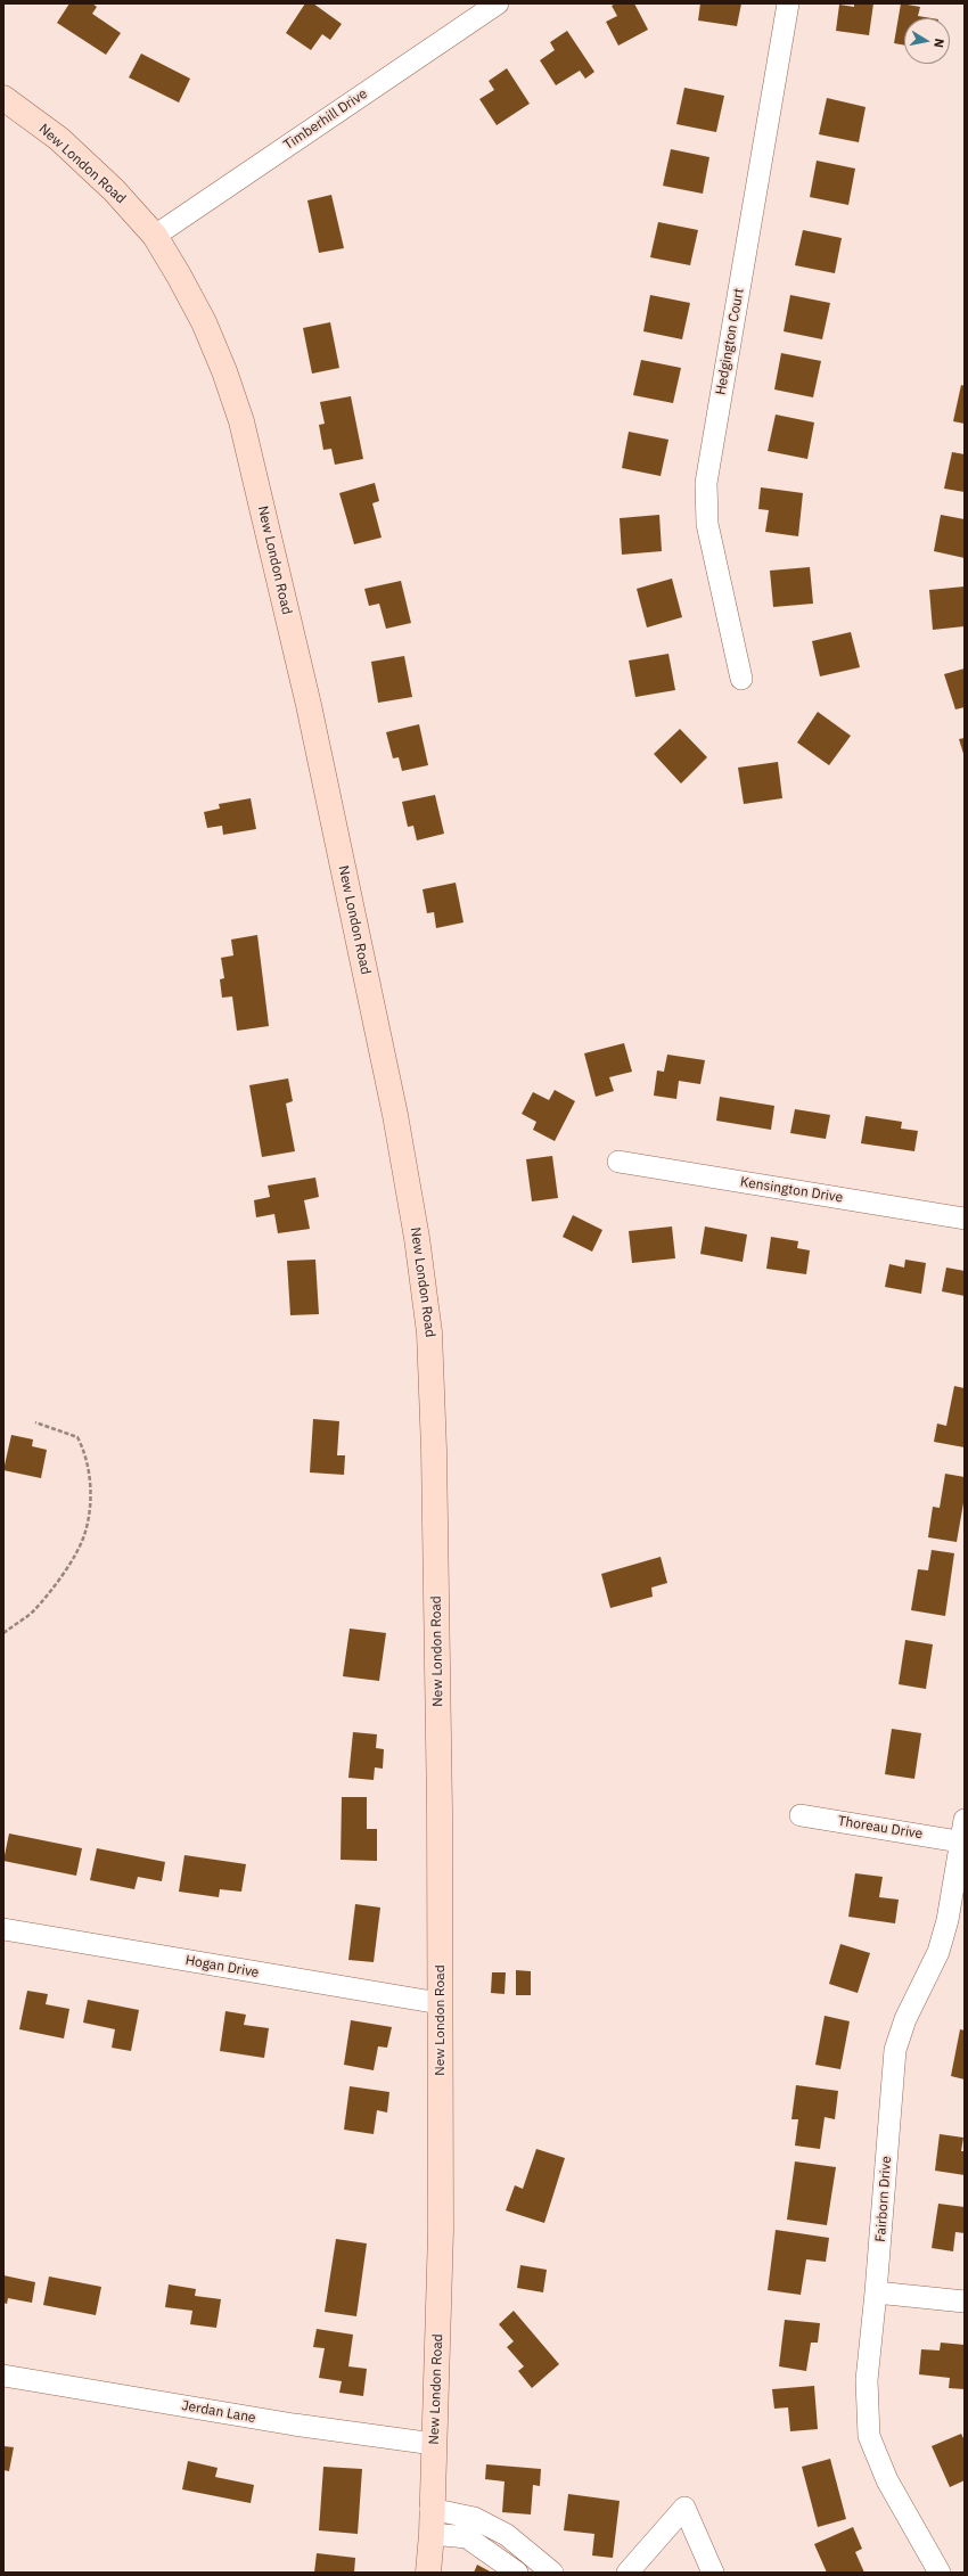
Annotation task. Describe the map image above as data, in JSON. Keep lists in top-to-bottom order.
{
  "streets": {
    "street": [
      "Timberhill Drive",
      "New London Road",
      "Hedgington Court",
      "Kensington Drive",
      "Thoreau Drive",
      "Hogan Drive",
      "Fairborn Drive",
      "Jerdan Lane"
    ]
  },
  "crossings": [
    ["Timberhill Drive", "New London Road"],
    ["New London Road", "Hogan Drive"],
    ["New London Road", "Jerdan Lane"],
    ["Thoreau Drive", "Fairborn Drive"]
  ],
  "north": "right"
}
